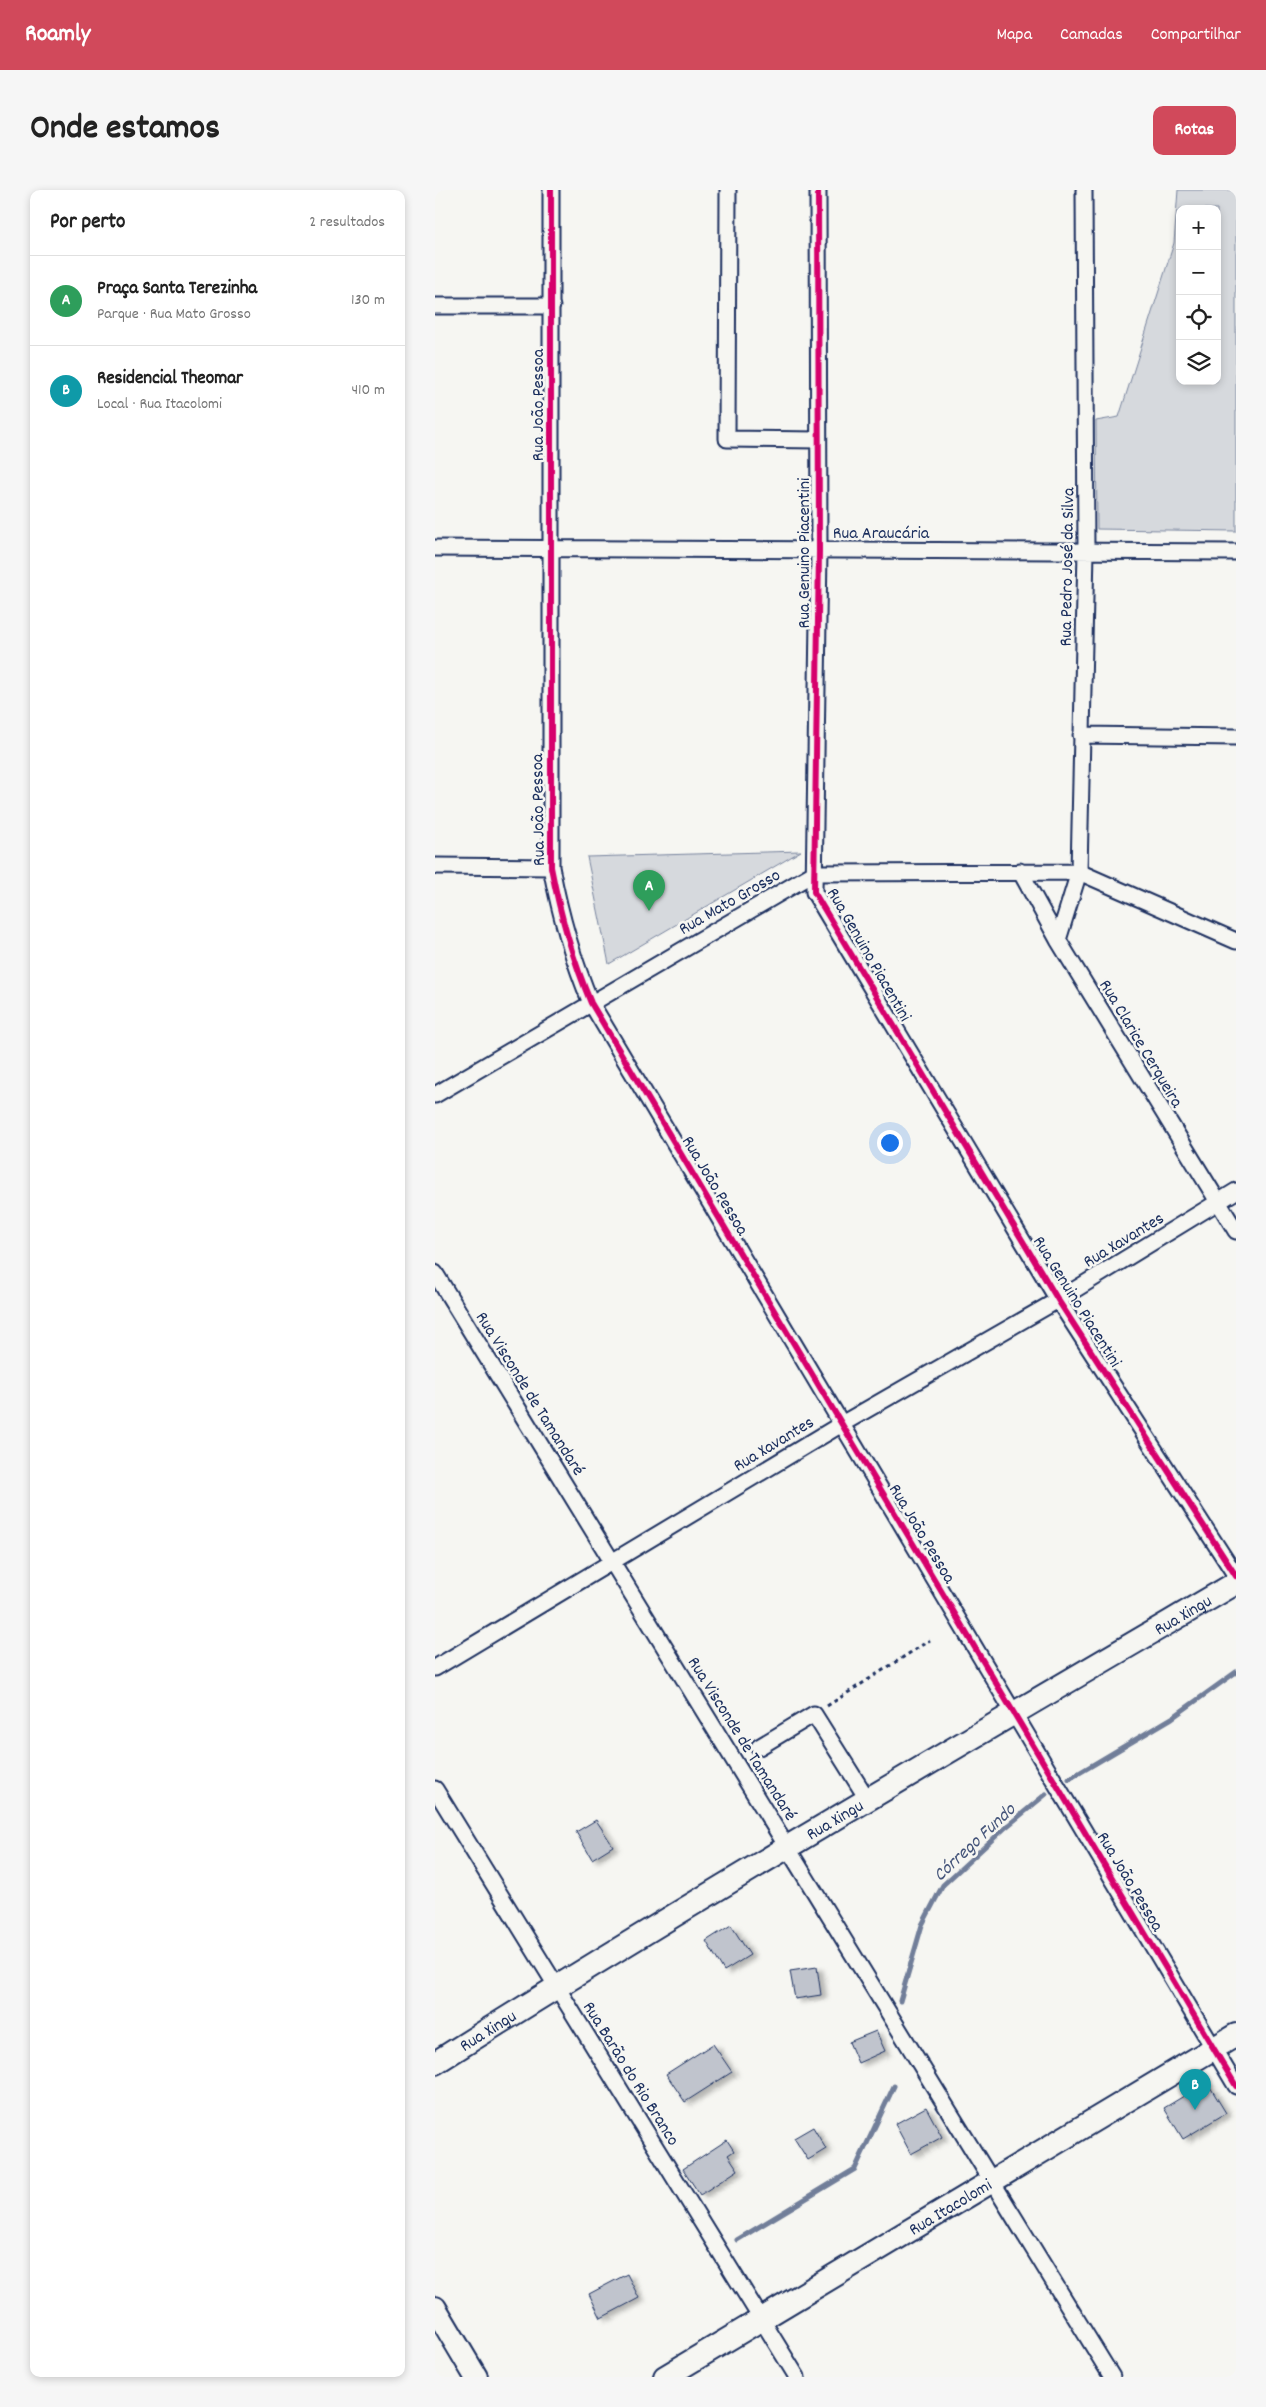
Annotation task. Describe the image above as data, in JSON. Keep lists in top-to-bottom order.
{
  "streets": {
    "street": [
      "Rua João Pessoa",
      "Rua Araucária",
      "Rua Genuino Piacentini",
      "Rua Pedro José da Silva",
      "Rua Mato Grosso",
      "Rua Clarice Cerqueira",
      "Rua Xavantes",
      "Rua Visconde de Tamandaré",
      "Rua Xingu",
      "Rua Barão do Rio Branco",
      "Rua Itacolomi"
    ]
  },
  "crossings": [
    ["Rua João Pessoa", "Rua Araucária"],
    ["Rua João Pessoa", "Rua Mato Grosso"],
    ["Rua João Pessoa", "Rua Xavantes"],
    ["Rua João Pessoa", "Rua Xingu"],
    ["Rua João Pessoa", "Rua Itacolomi"],
    ["Rua Araucária", "Rua Genuino Piacentini"],
    ["Rua Araucária", "Rua Pedro José da Silva"],
    ["Rua Genuino Piacentini", "Rua Mato Grosso"],
    ["Rua Genuino Piacentini", "Rua Xavantes"],
    ["Rua Pedro José da Silva", "Rua Mato Grosso"],
    ["Rua Pedro José da Silva", "Rua Clarice Cerqueira"],
    ["Rua Mato Grosso", "Rua Clarice Cerqueira"],
    ["Rua Clarice Cerqueira", "Rua Xavantes"],
    ["Rua Xavantes", "Rua Visconde de Tamandaré"],
    ["Rua Visconde de Tamandaré", "Rua Xingu"],
    ["Rua Visconde de Tamandaré", "Rua Itacolomi"],
    ["Rua Xingu", "Rua Barão do Rio Branco"],
    ["Rua Barão do Rio Branco", "Rua Itacolomi"]
  ],
  "water": ["Córrego Fundo"],
  "page": {
    "header": "Roamly",
    "nav": ["Mapa", "Camadas", "Compartilhar"],
    "title": "Onde estamos",
    "buttons": "Rotas",
    "heading": ["Por perto", "2 resultados"],
    "map_buttons": ["+", "−"],
    "list": [
      {
        "mark": "A",
        "name": "Praça Santa Terezinha",
        "note": "Parque · Rua Mato Grosso",
        "value": "130 m"
      },
      {
        "mark": "B",
        "name": "Residencial Theomar",
        "note": "Local · Rua Itacolomi",
        "value": "410 m"
      }
    ],
    "pins": ["A", "B"]
  }
}
